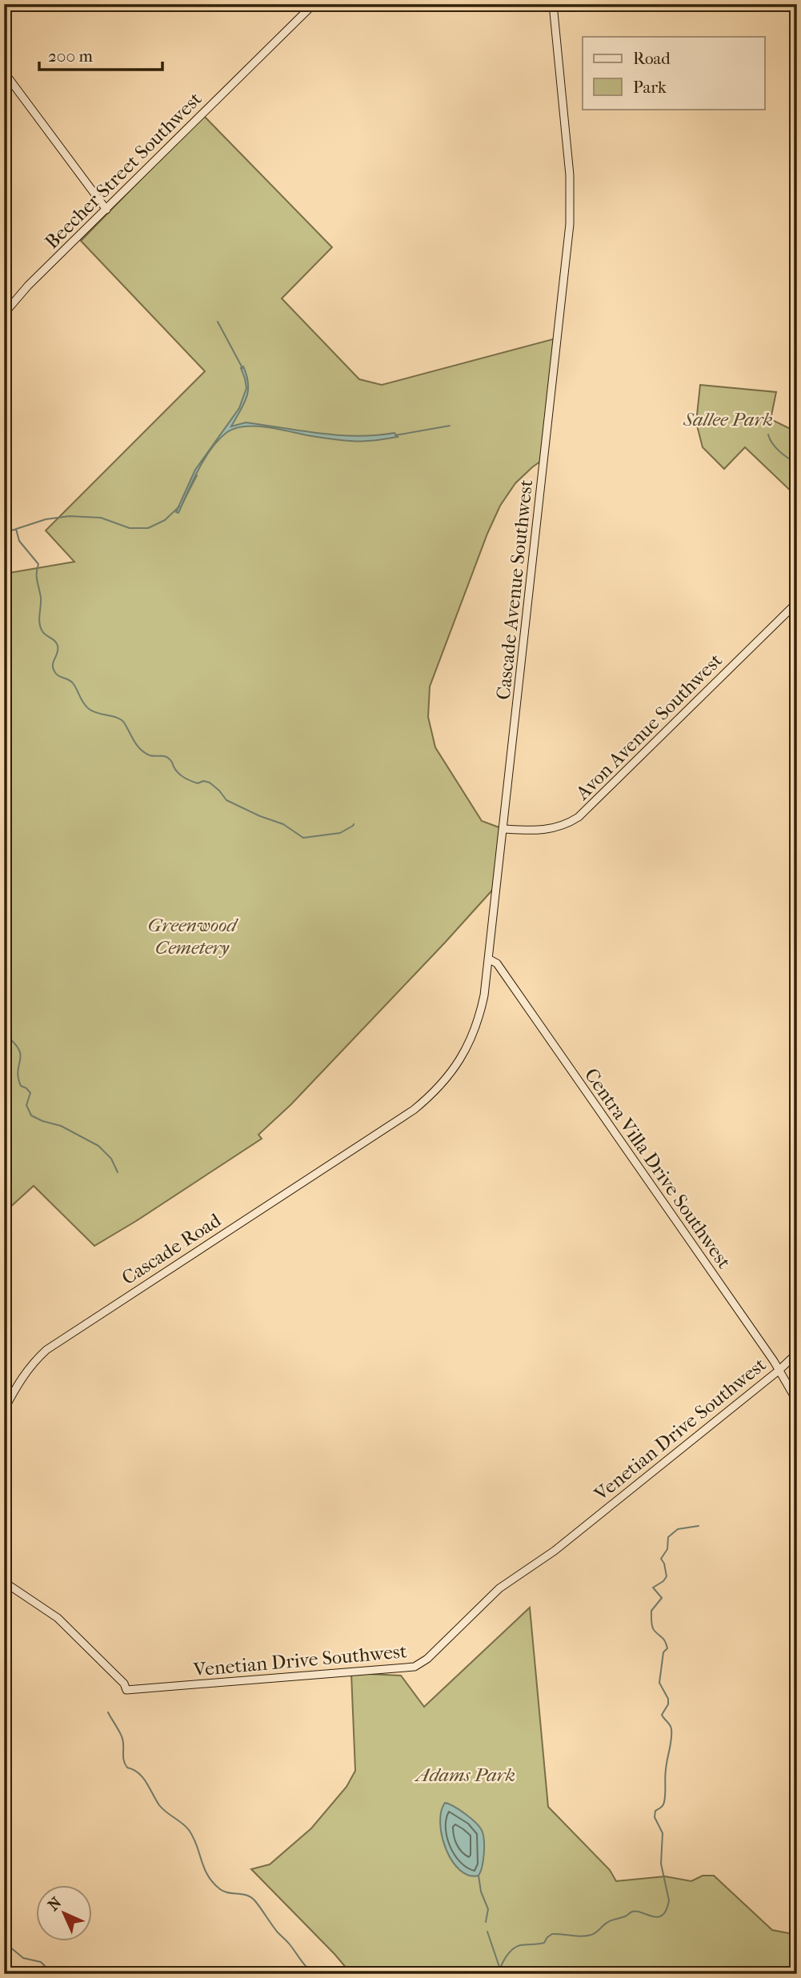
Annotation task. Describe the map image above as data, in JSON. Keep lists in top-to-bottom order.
{
  "streets": {
    "street": [
      "Beecher Street Southwest",
      "Cascade Avenue Southwest",
      "Avon Avenue Southwest",
      "Centra Villa Drive Southwest",
      "Cascade Road",
      "Venetian Drive Southwest"
    ]
  },
  "crossings": [
    ["Cascade Avenue Southwest", "Avon Avenue Southwest"],
    ["Cascade Avenue Southwest", "Centra Villa Drive Southwest"],
    ["Cascade Avenue Southwest", "Cascade Road"],
    ["Centra Villa Drive Southwest", "Venetian Drive Southwest"]
  ],
  "parks": ["Sallee Park", "Greenwood Cemetery", "Adams Park"],
  "legend": ["Road", "Park"],
  "scale_bar": "200 m",
  "north": "top left"
}
